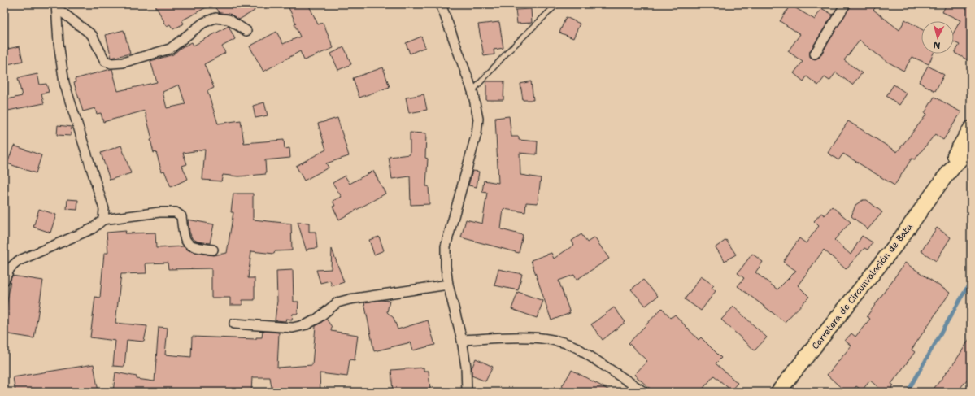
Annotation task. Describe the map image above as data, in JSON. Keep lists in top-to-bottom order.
{
  "streets": {
    "main road": ["Carretera de Circunvalación de Bata"]
  },
  "north": "bottom"
}
